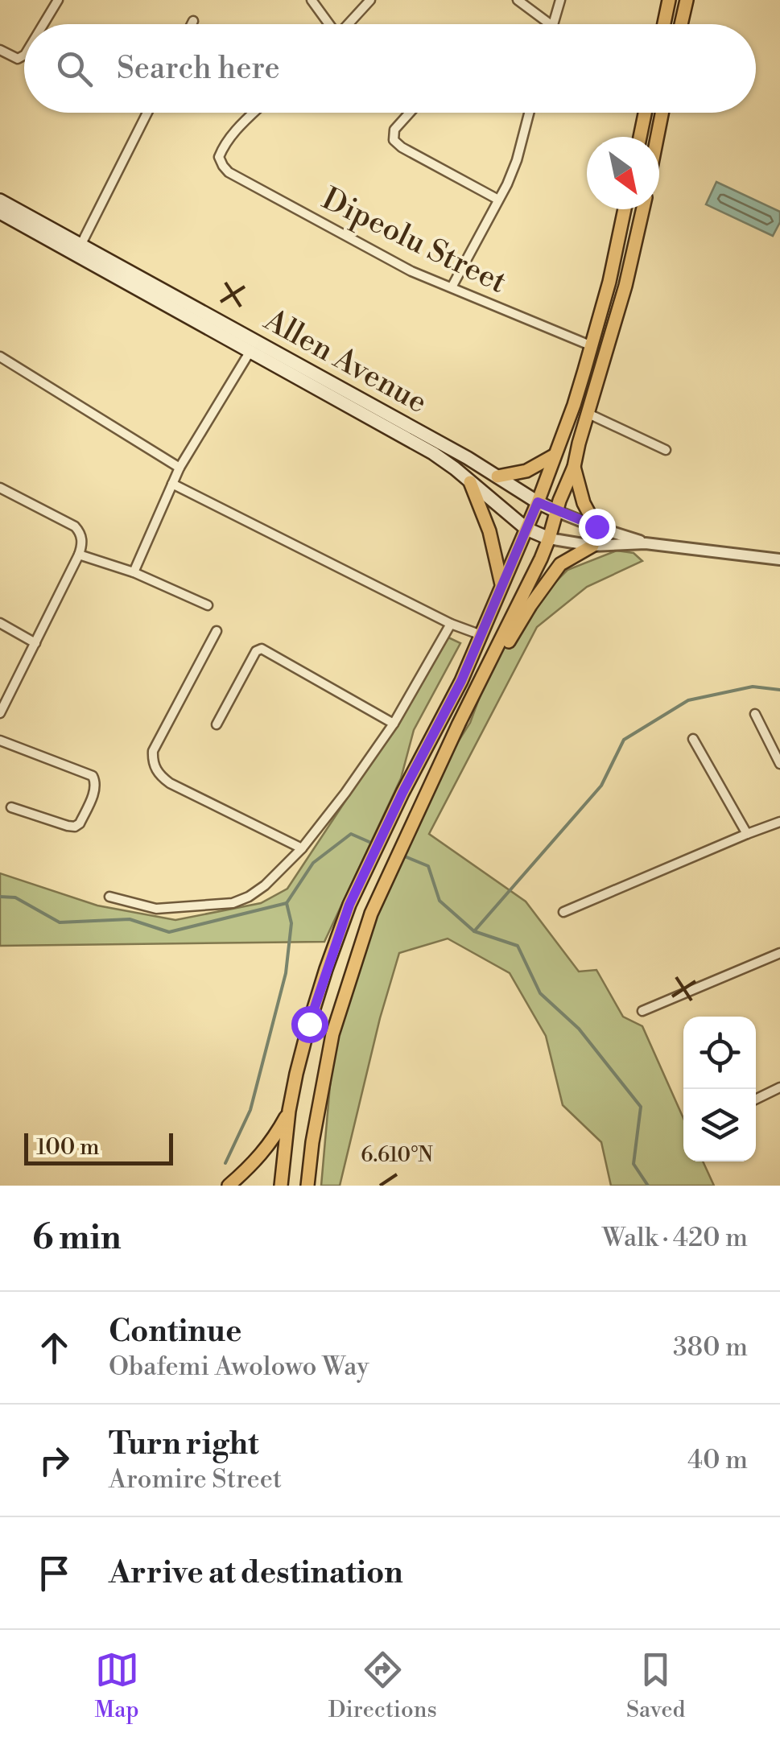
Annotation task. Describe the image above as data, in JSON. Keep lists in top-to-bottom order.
{
  "streets": {
    "main road": ["Allen Avenue"],
    "street": ["Dipeolu Street"]
  },
  "scale_bar": "100 m",
  "north": "bottom right",
  "page": {
    "search": "Search here",
    "scale": "100 m",
    "heading": ["6 min", "Walk · 420 m"],
    "list": [
      ["Continue", "Obafemi Awolowo Way", "380 m"],
      ["Turn right", "Aromire Street", "40 m"],
      "Arrive at destination"
    ],
    "nav": ["Map", "Directions", "Saved"]
  },
  "coordinates": ["6.610°N"]
}
